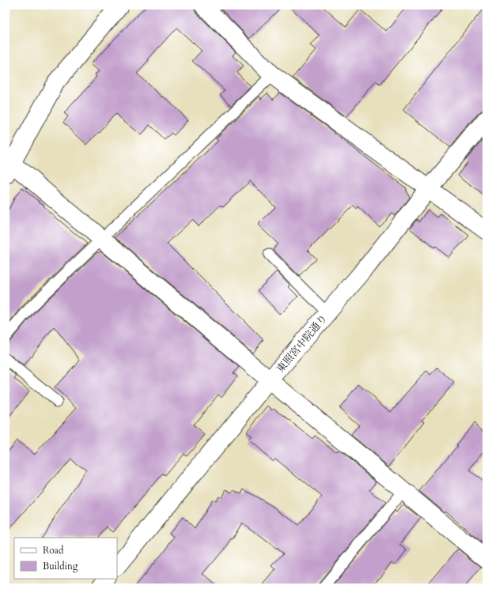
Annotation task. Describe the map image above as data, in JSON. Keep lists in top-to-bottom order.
{
  "streets": {
    "street": ["東照宮中院通り"]
  },
  "legend": ["Road", "Building"]
}
